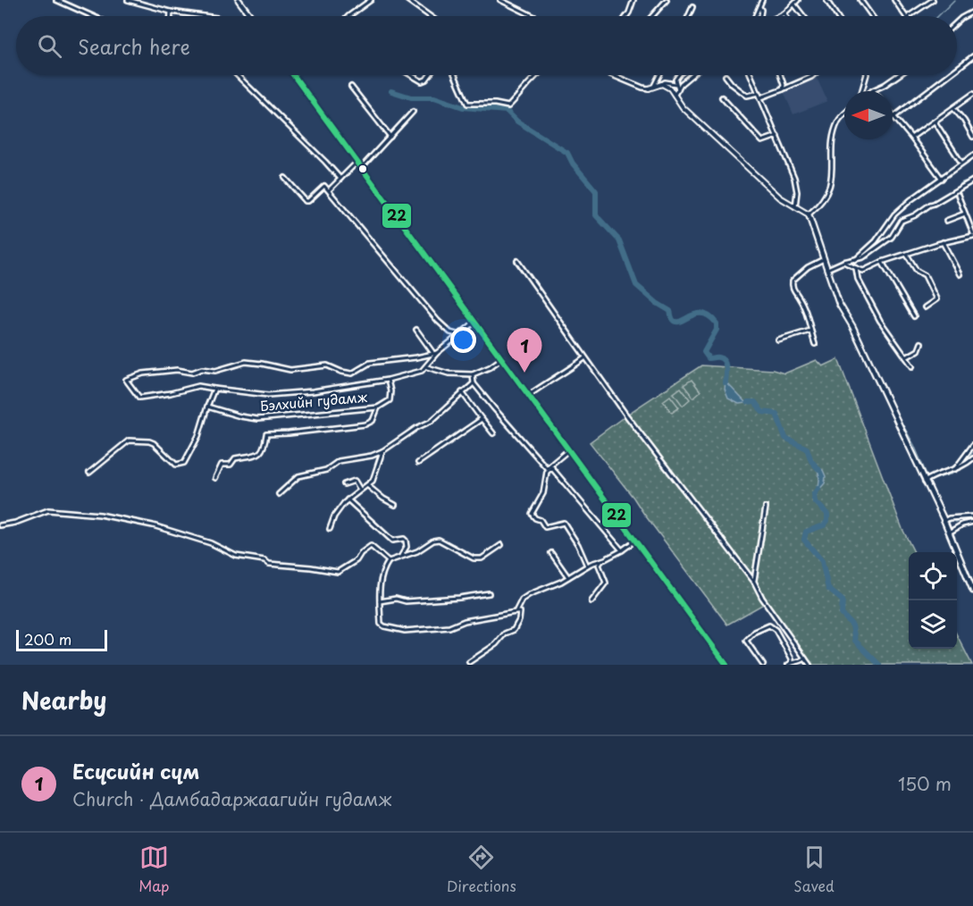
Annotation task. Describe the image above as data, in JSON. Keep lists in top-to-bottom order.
{
  "streets": {
    "street": ["Бэлхийн гудамж"]
  },
  "lines": ["transit line 22"],
  "scale_bar": "200 m",
  "north": "left",
  "page": {
    "search": "Search here",
    "pins": "1",
    "scale": "200 m",
    "heading": "Nearby",
    "list": [
      {
        "mark": "1",
        "name": "Есүсийн сүм",
        "note": "Church · Дамбадаржаагийн гудамж",
        "value": "150 m"
      }
    ],
    "nav": ["Map", "Directions", "Saved"]
  }
}
